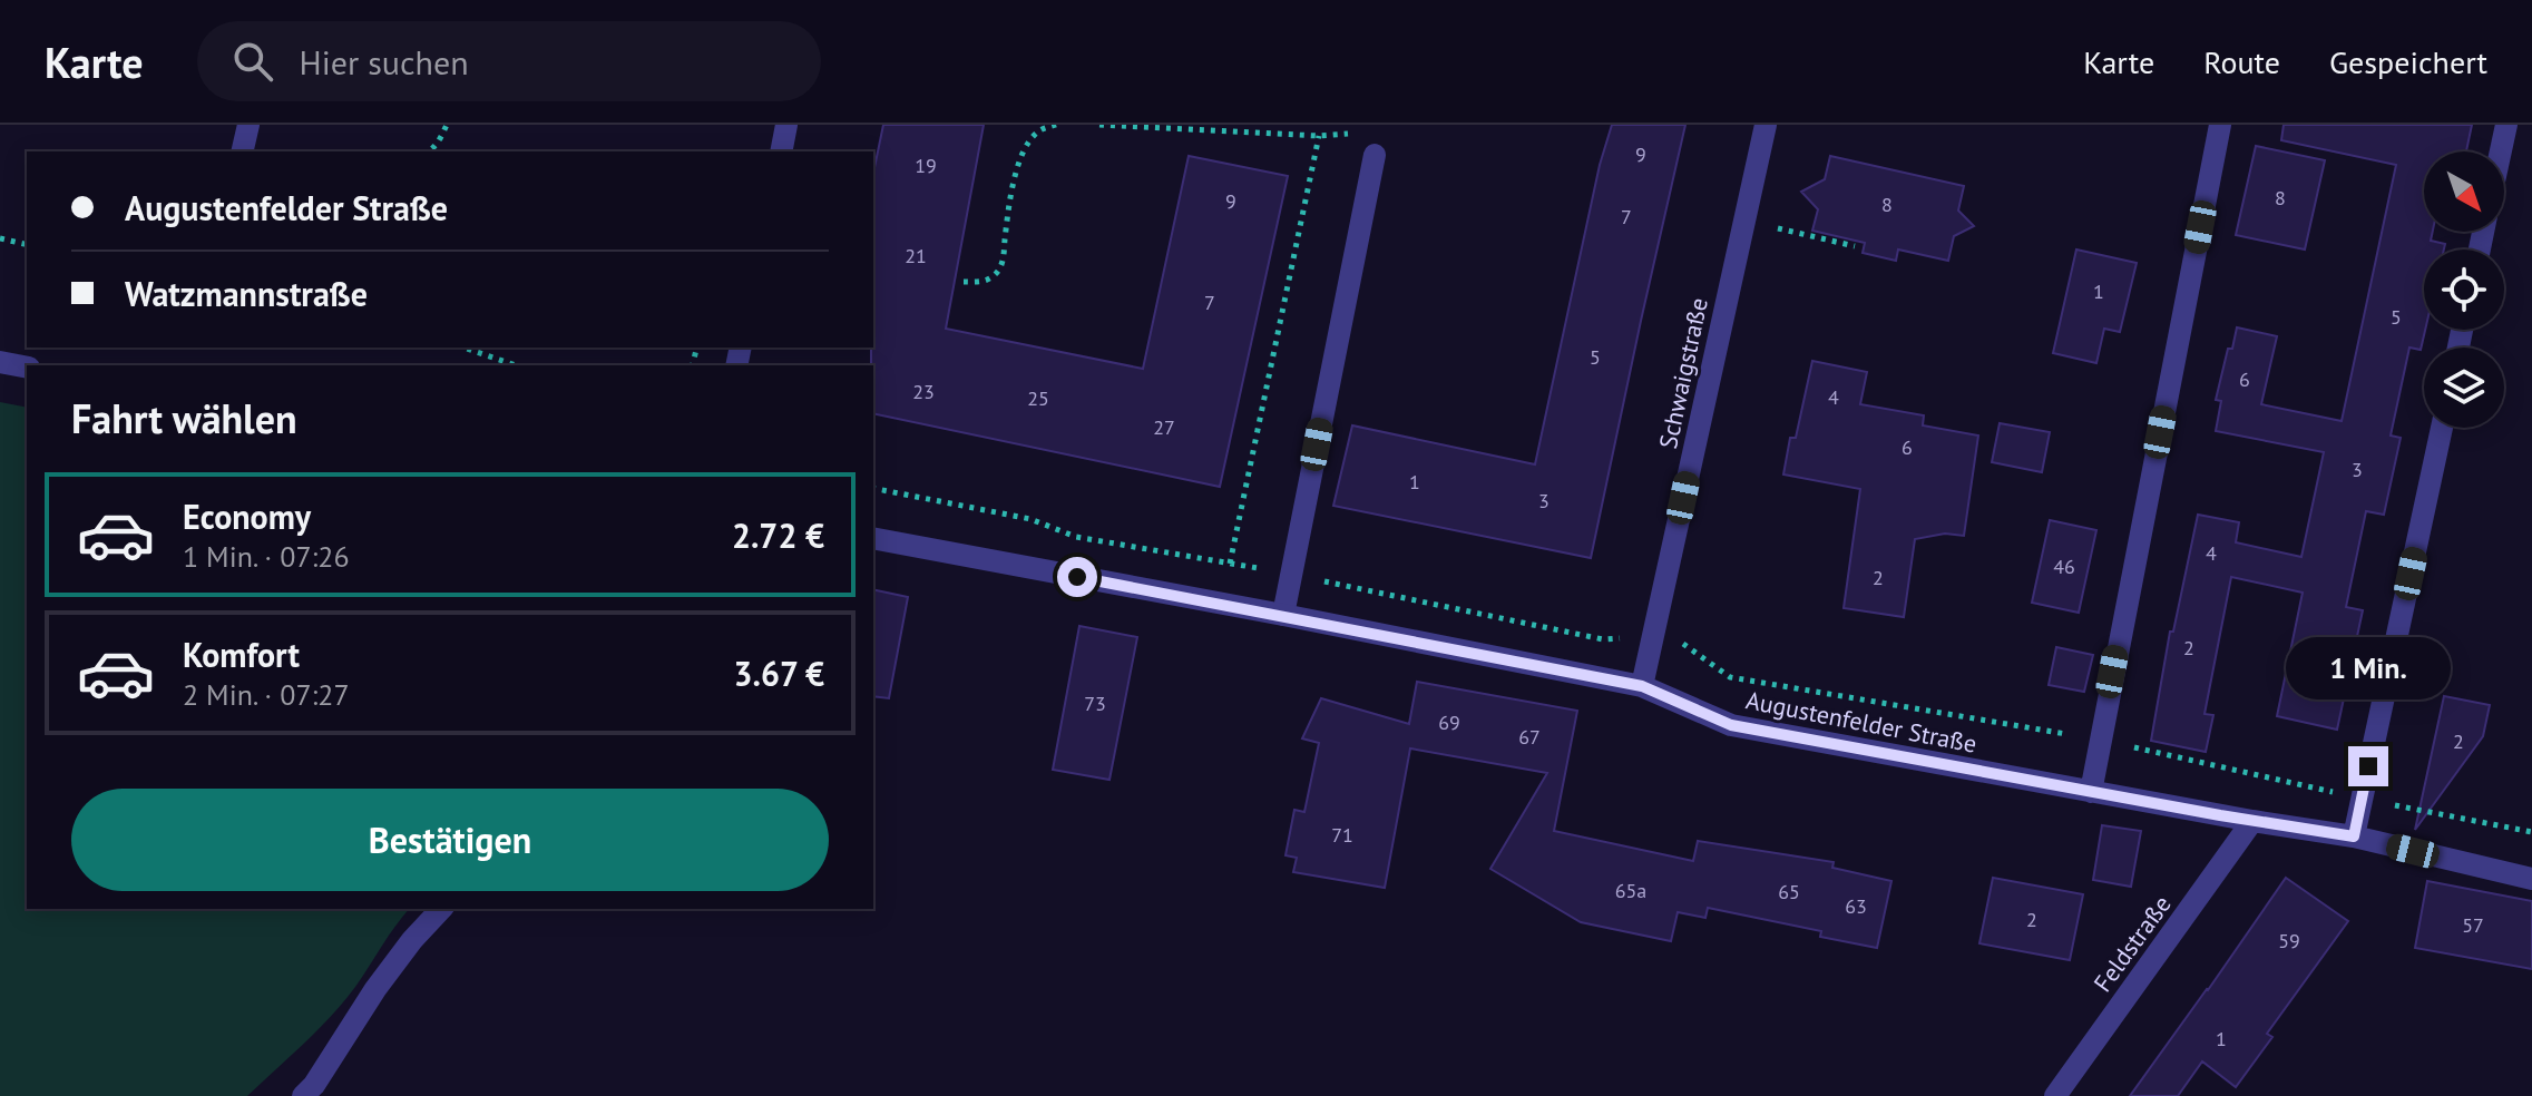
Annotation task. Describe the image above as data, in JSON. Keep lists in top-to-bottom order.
{
  "streets": {
    "street": ["Schwaigstraße", "Augustenfelder Straße", "Feldstraße"]
  },
  "crossings": [
    ["Schwaigstraße", "Augustenfelder Straße"],
    ["Augustenfelder Straße", "Feldstraße"]
  ],
  "house_numbers": [
    "9",
    "19",
    "8",
    "9",
    "8",
    "7",
    "21",
    "1",
    "7",
    "5",
    "5",
    "6",
    "23",
    "4",
    "25",
    "27",
    "6",
    "3",
    "1",
    "3",
    "4",
    "46",
    "2",
    "2",
    "73",
    "69",
    "67",
    "2",
    "71",
    "65a",
    "65",
    "63",
    "2",
    "57",
    "59",
    "1"
  ],
  "north": "bottom right",
  "page": {
    "header": "Karte",
    "search": "Hier suchen",
    "nav": ["Karte", "Route", "Gespeichert"],
    "banner": ["Augustenfelder Straße", "Watzmannstraße"],
    "heading": "Fahrt wählen",
    "list": [
      {
        "name": "Economy",
        "note": "1 Min. · 07:26",
        "value": "2.72 €"
      },
      {
        "name": "Komfort",
        "note": "2 Min. · 07:27",
        "value": "3.67 €"
      }
    ],
    "bubble": "1 Min.",
    "buttons": "Bestätigen"
  }
}
